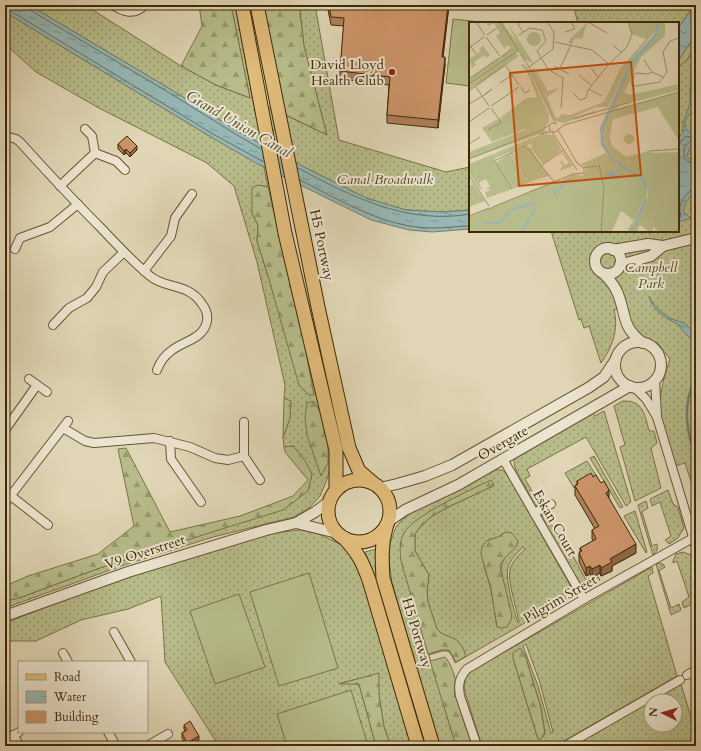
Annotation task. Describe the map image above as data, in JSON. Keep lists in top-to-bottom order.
{
  "streets": {
    "main road": ["H5 Portway"],
    "street": [
      "Overgate",
      "Eskan Court",
      "V9 Overstreet",
      "Pilgrim Street"
    ]
  },
  "crossings": [
    ["H5 Portway", "Overgate"],
    ["H5 Portway", "V9 Overstreet"],
    ["Overgate", "Eskan Court"],
    ["Overgate", "V9 Overstreet"],
    ["Eskan Court", "Pilgrim Street"]
  ],
  "water": ["Grand Union Canal"],
  "parks": ["Canal Broadwalk", "Campbell Park"],
  "places": ["David Lloyd Health Club"],
  "legend": ["Road", "Water", "Building"],
  "north": "left"
}
